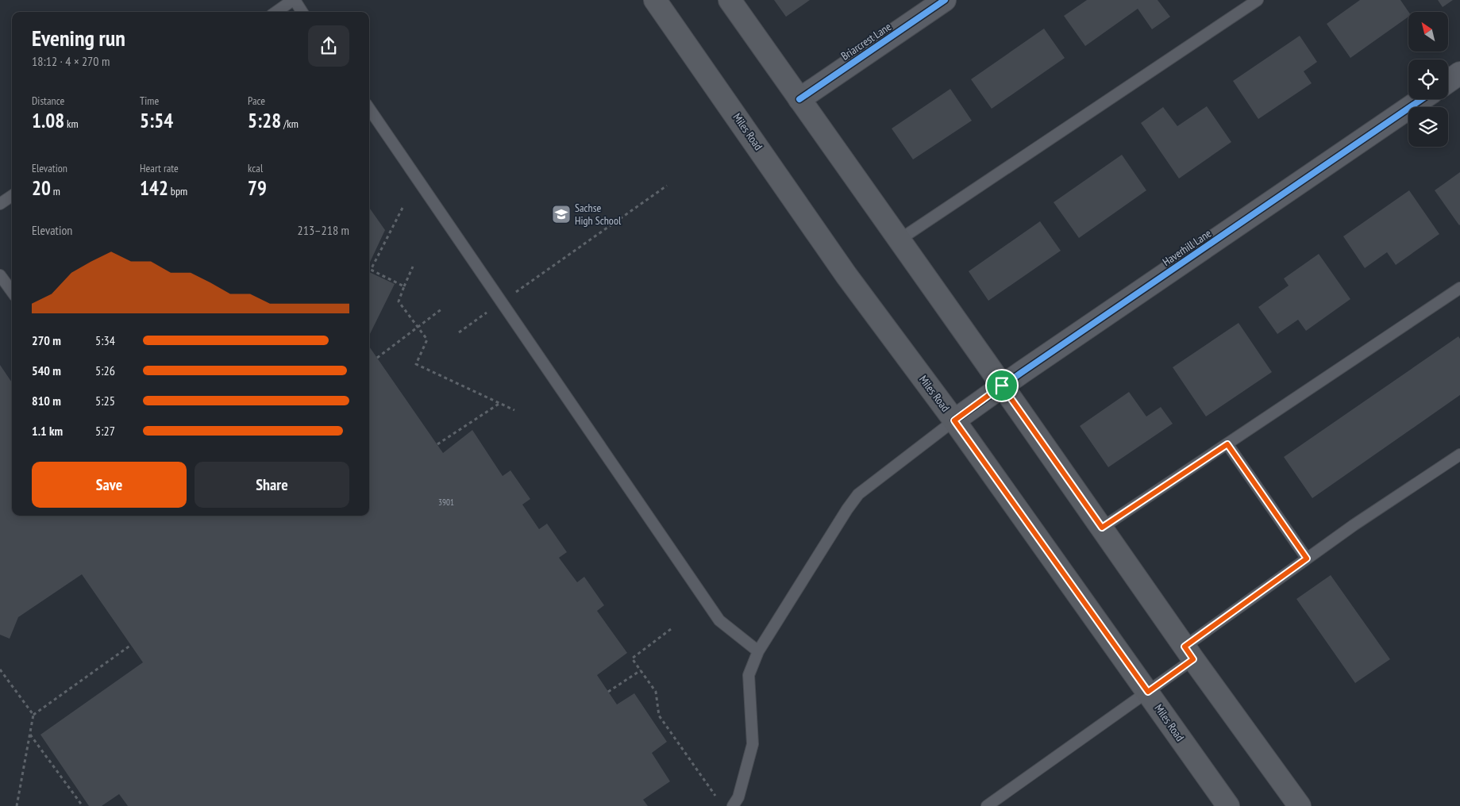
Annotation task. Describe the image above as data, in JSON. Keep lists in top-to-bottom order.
{
  "streets": {
    "main road": ["Miles Road"],
    "street": ["Briarcrest Lane", "Haverhill Lane"]
  },
  "crossings": [
    ["Miles Road", "Haverhill Lane"]
  ],
  "places": {
    "school or university": ["Sachse High School"]
  },
  "house_numbers": ["3901"],
  "north": "top left",
  "page": {
    "heading": ["Evening run", "18:12 · 4 × 270 m"],
    "stats": [
      ["Distance", "1.08 km"],
      ["Time", "5:54"],
      ["Pace", "5:28 /km"],
      ["Elevation", "20 m"],
      ["Heart rate", "142 bpm"],
      ["kcal", "79"]
    ],
    "chart": ["Elevation", "213–218 m"],
    "list": [
      {
        "name": "270 m",
        "note": "5:34"
      },
      {
        "name": "540 m",
        "note": "5:26"
      },
      {
        "name": "810 m",
        "note": "5:25"
      },
      {
        "name": "1.1 km",
        "note": "5:27"
      }
    ],
    "buttons": ["Save", "Share"]
  }
}
